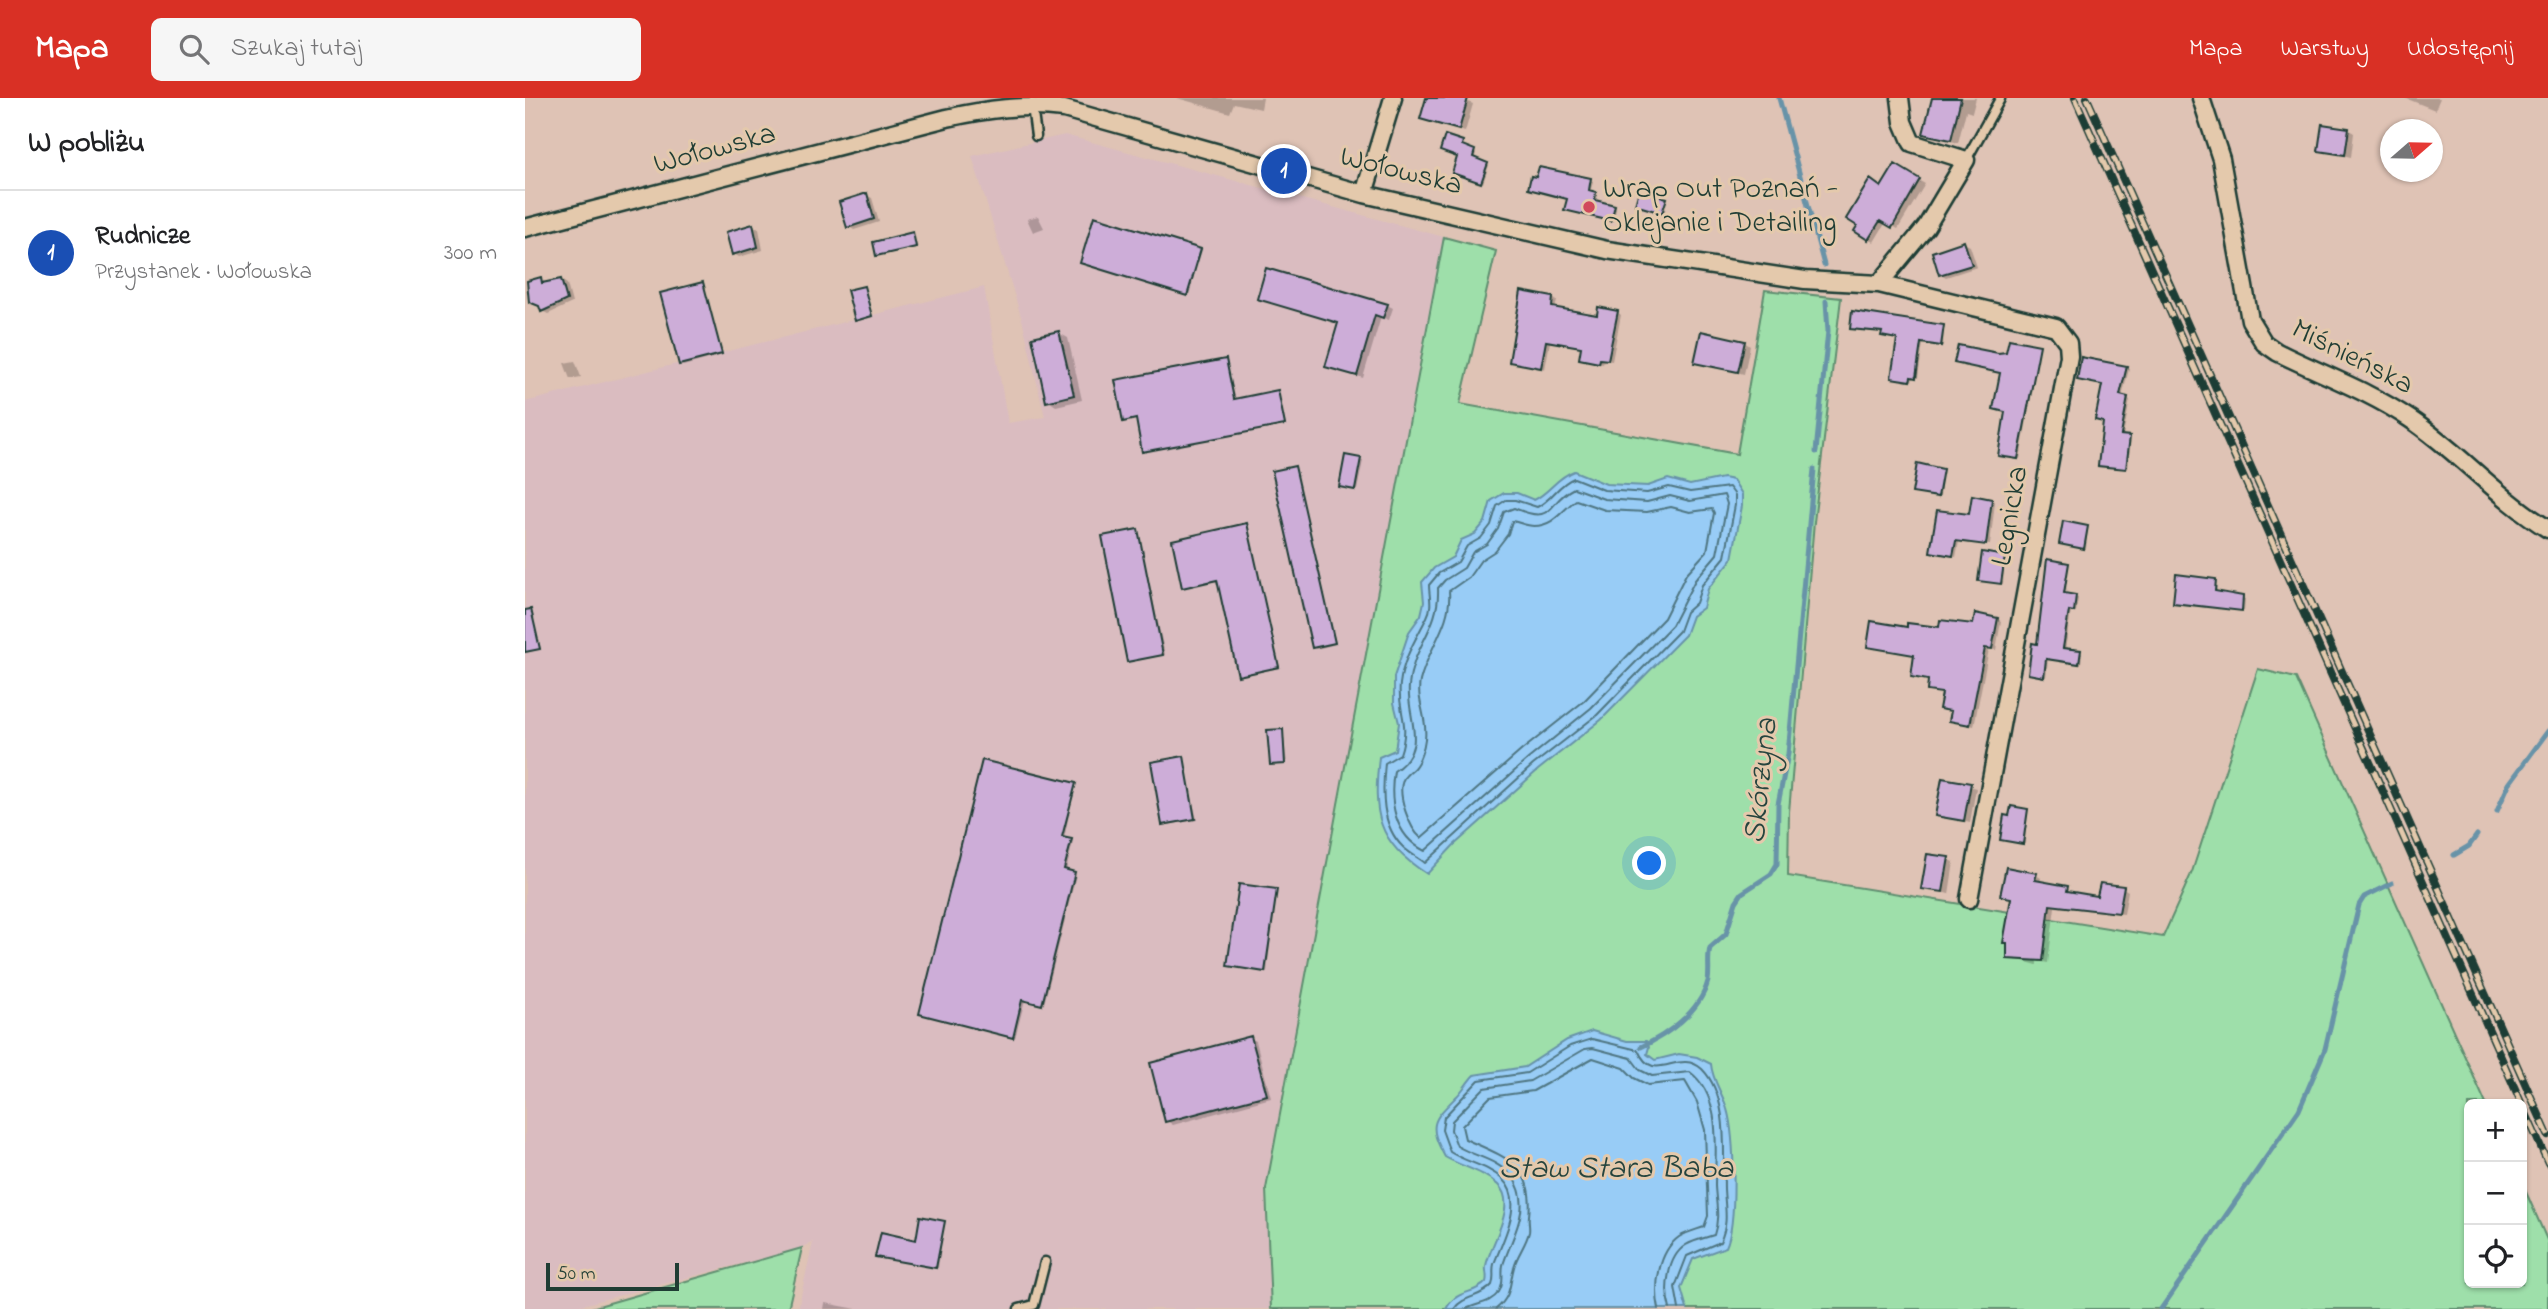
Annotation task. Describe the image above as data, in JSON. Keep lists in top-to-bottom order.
{
  "streets": {
    "street": ["Wołowska", "Miśnieńska", "Legnicka"]
  },
  "crossings": [
    ["Wołowska", "Legnicka"]
  ],
  "water": ["Skórzyna", "Staw Stara Baba"],
  "places": ["Wrap Out Poznań - Oklejanie i Detailing"],
  "scale_bar": "50 m",
  "north": "right",
  "page": {
    "header": "Mapa",
    "search": "Szukaj tutaj",
    "nav": ["Mapa", "Warstwy", "Udostępnij"],
    "heading": "W pobliżu",
    "pins": "1",
    "list": [
      {
        "mark": "1",
        "name": "Rudnicze",
        "note": "Przystanek · Wołowska",
        "value": "300 m"
      }
    ],
    "map_buttons": ["+", "−"],
    "scale": "50 m"
  }
}
